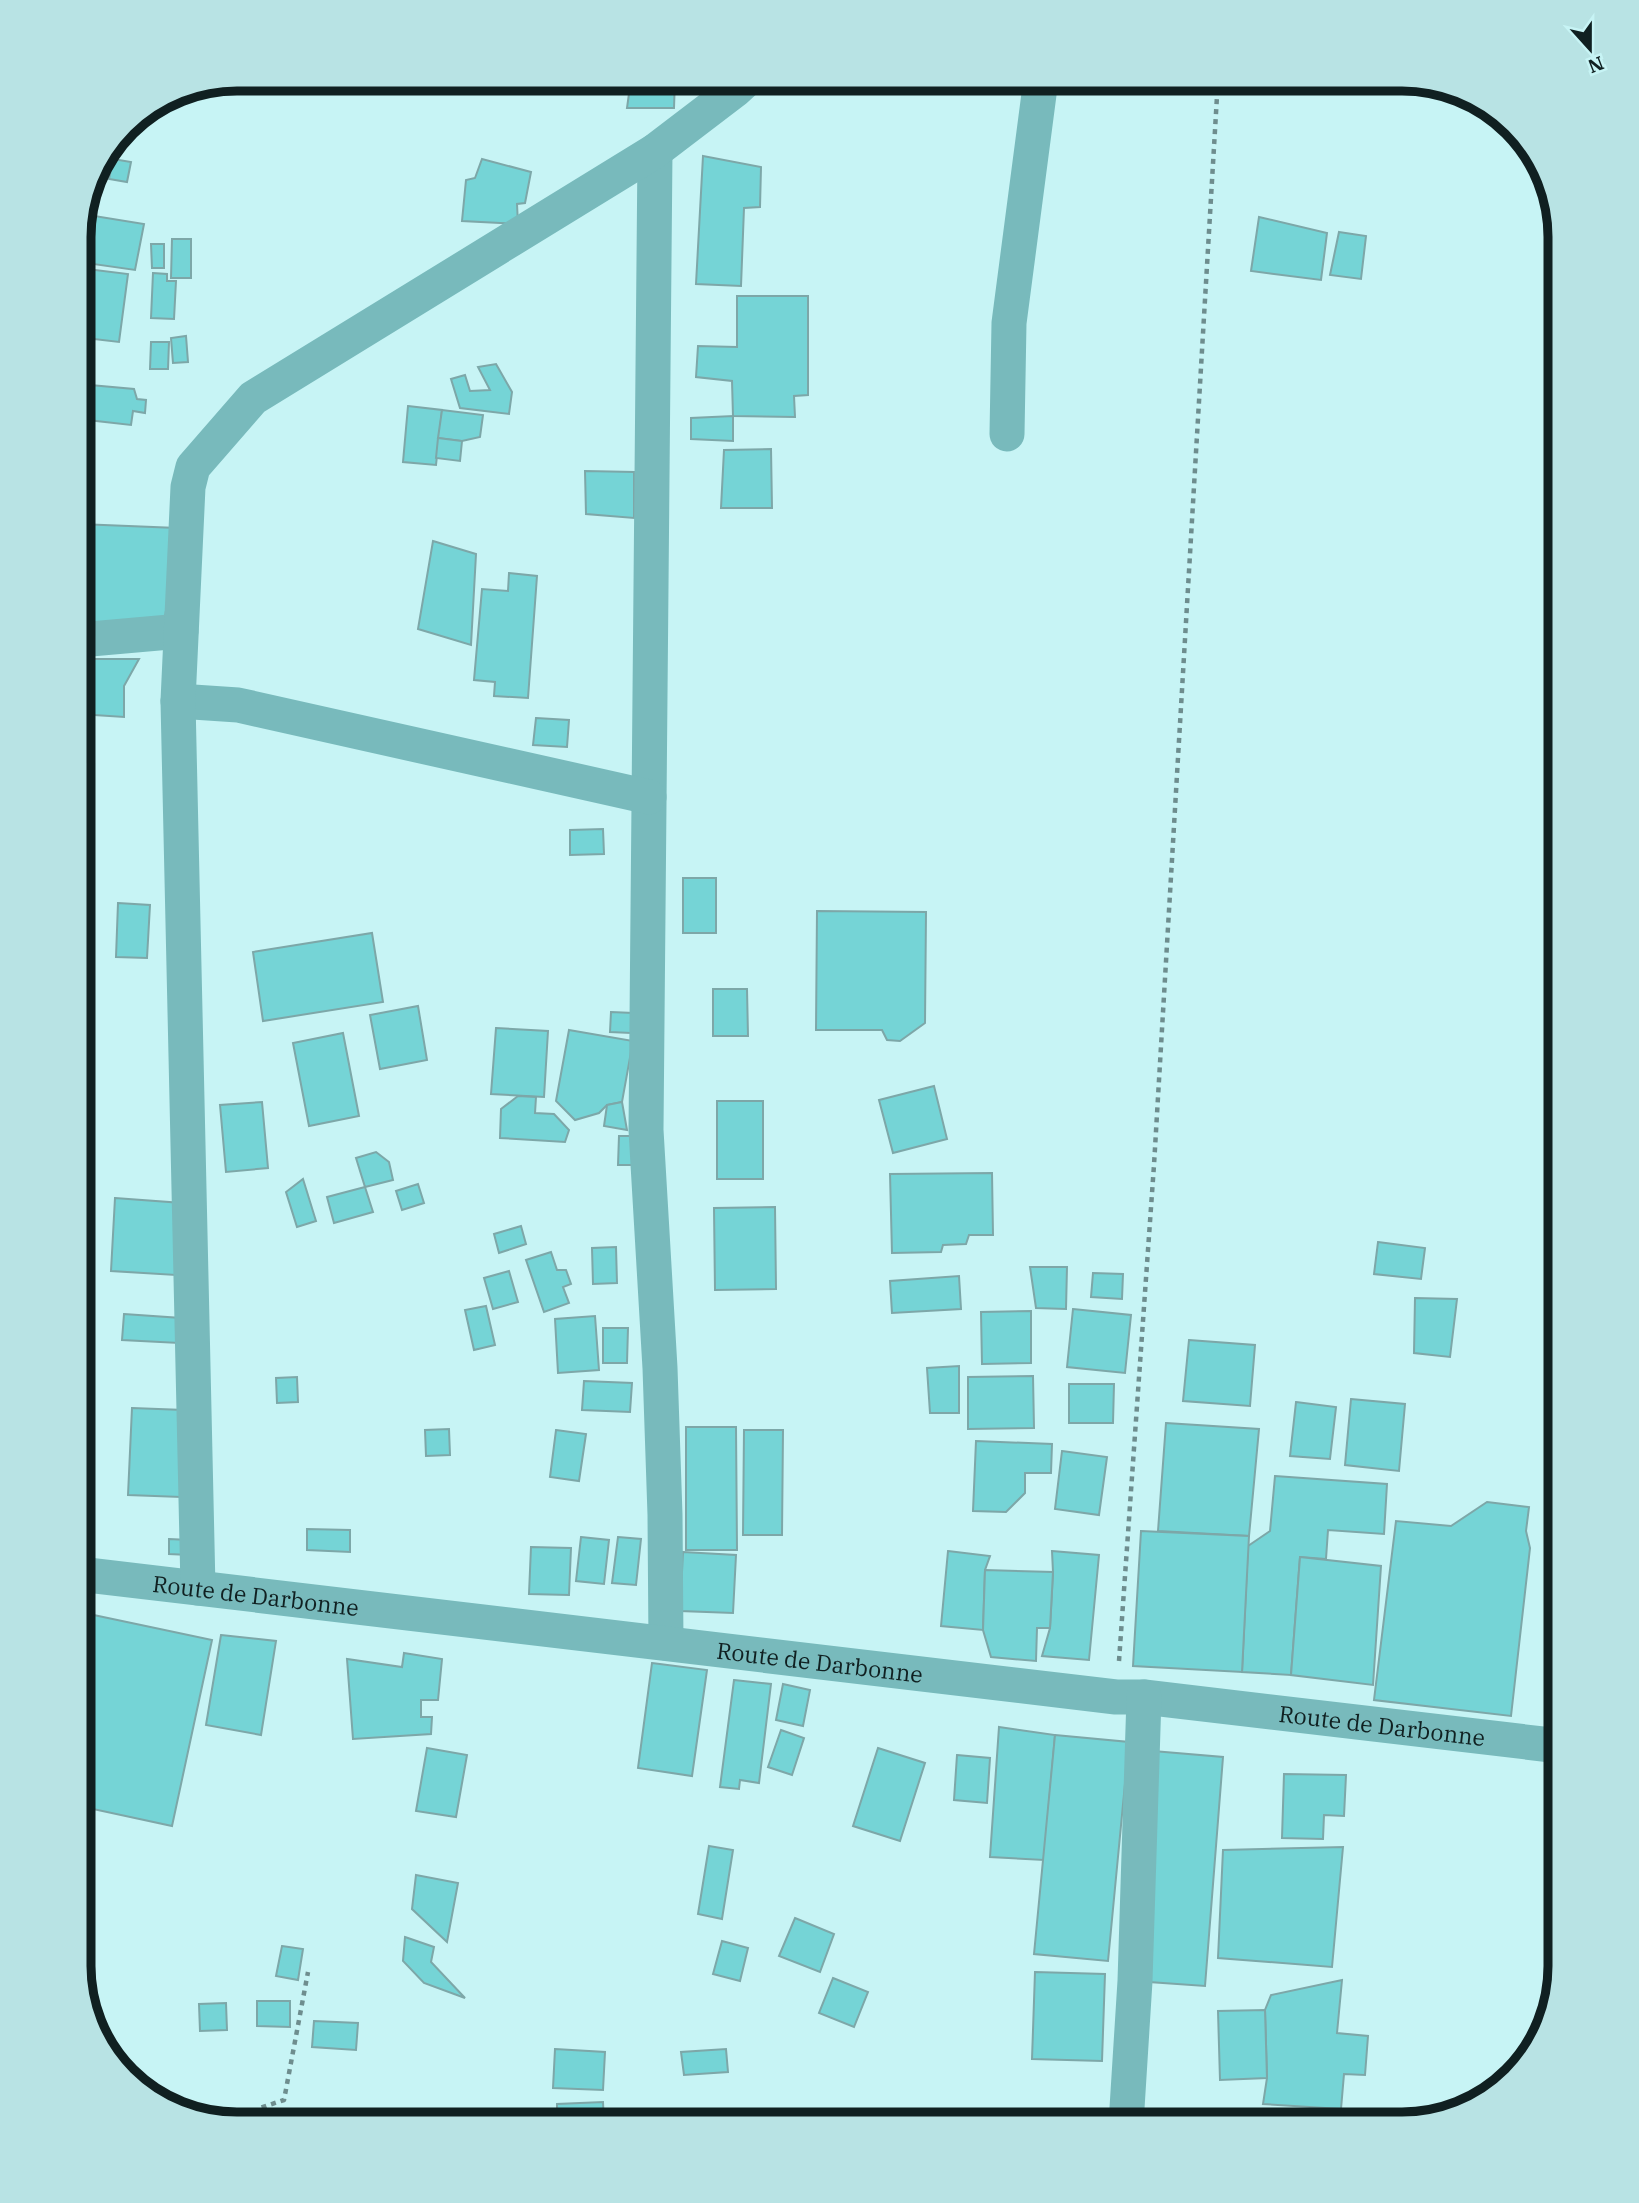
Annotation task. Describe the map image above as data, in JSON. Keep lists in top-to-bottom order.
{
  "streets": {
    "street": ["Route de Darbonne"]
  },
  "north": "bottom"
}
